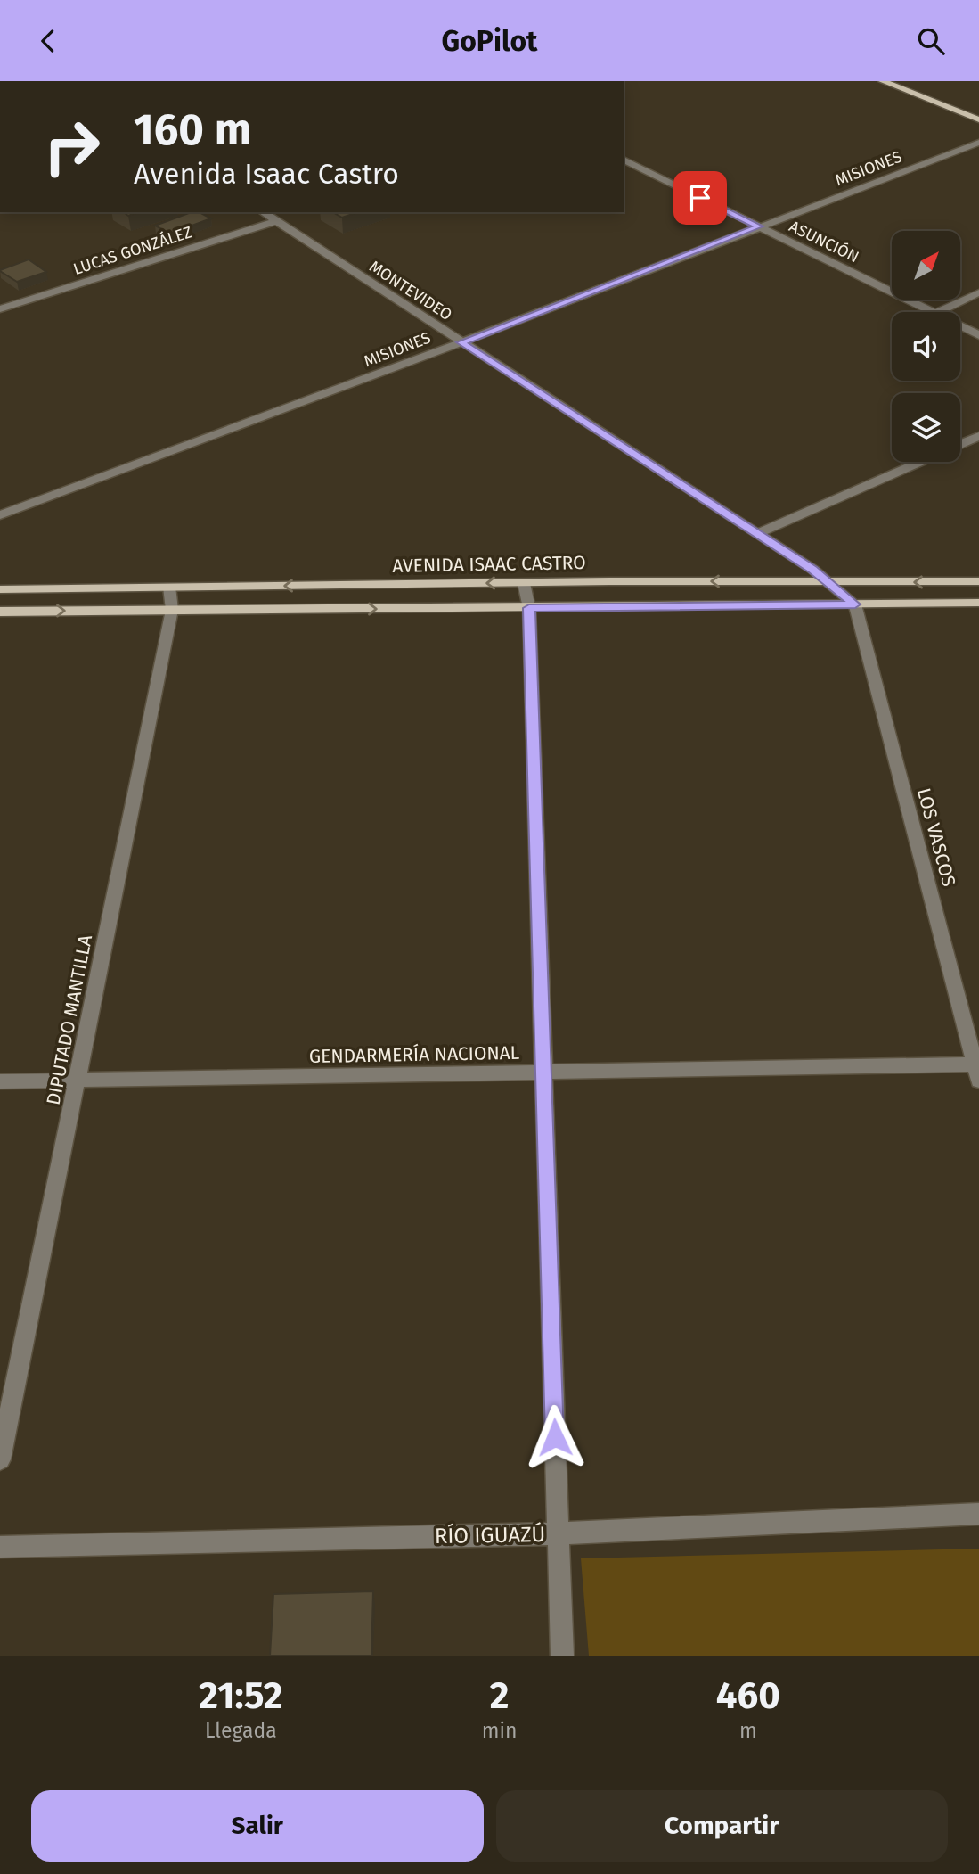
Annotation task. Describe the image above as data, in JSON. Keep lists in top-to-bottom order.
{
  "streets": {
    "main road": ["AVENIDA ISAAC CASTRO"],
    "street": [
      "MISIONES",
      "ASUNCIÓN",
      "LUCAS GONZÁLEZ",
      "MONTEVIDEO",
      "LOS VASCOS",
      "DIPUTADO MANTILLA",
      "GENDARMERÍA NACIONAL",
      "RÍO IGUAZÚ"
    ]
  },
  "crossings": [
    ["MISIONES", "ASUNCIÓN"],
    ["MISIONES", "MONTEVIDEO"],
    ["LUCAS GONZÁLEZ", "MONTEVIDEO"],
    ["MONTEVIDEO", "AVENIDA ISAAC CASTRO"],
    ["MONTEVIDEO", "LOS VASCOS"],
    ["AVENIDA ISAAC CASTRO", "DIPUTADO MANTILLA"],
    ["LOS VASCOS", "GENDARMERÍA NACIONAL"],
    ["DIPUTADO MANTILLA", "GENDARMERÍA NACIONAL"]
  ],
  "north": "top right",
  "page": {
    "header": "GoPilot",
    "turn": ["160 m", "Avenida Isaac Castro"],
    "eta": [
      "21:52",
      "Llegada",
      "2",
      "min",
      "460",
      "m"
    ],
    "buttons": ["Salir", "Compartir"]
  }
}
